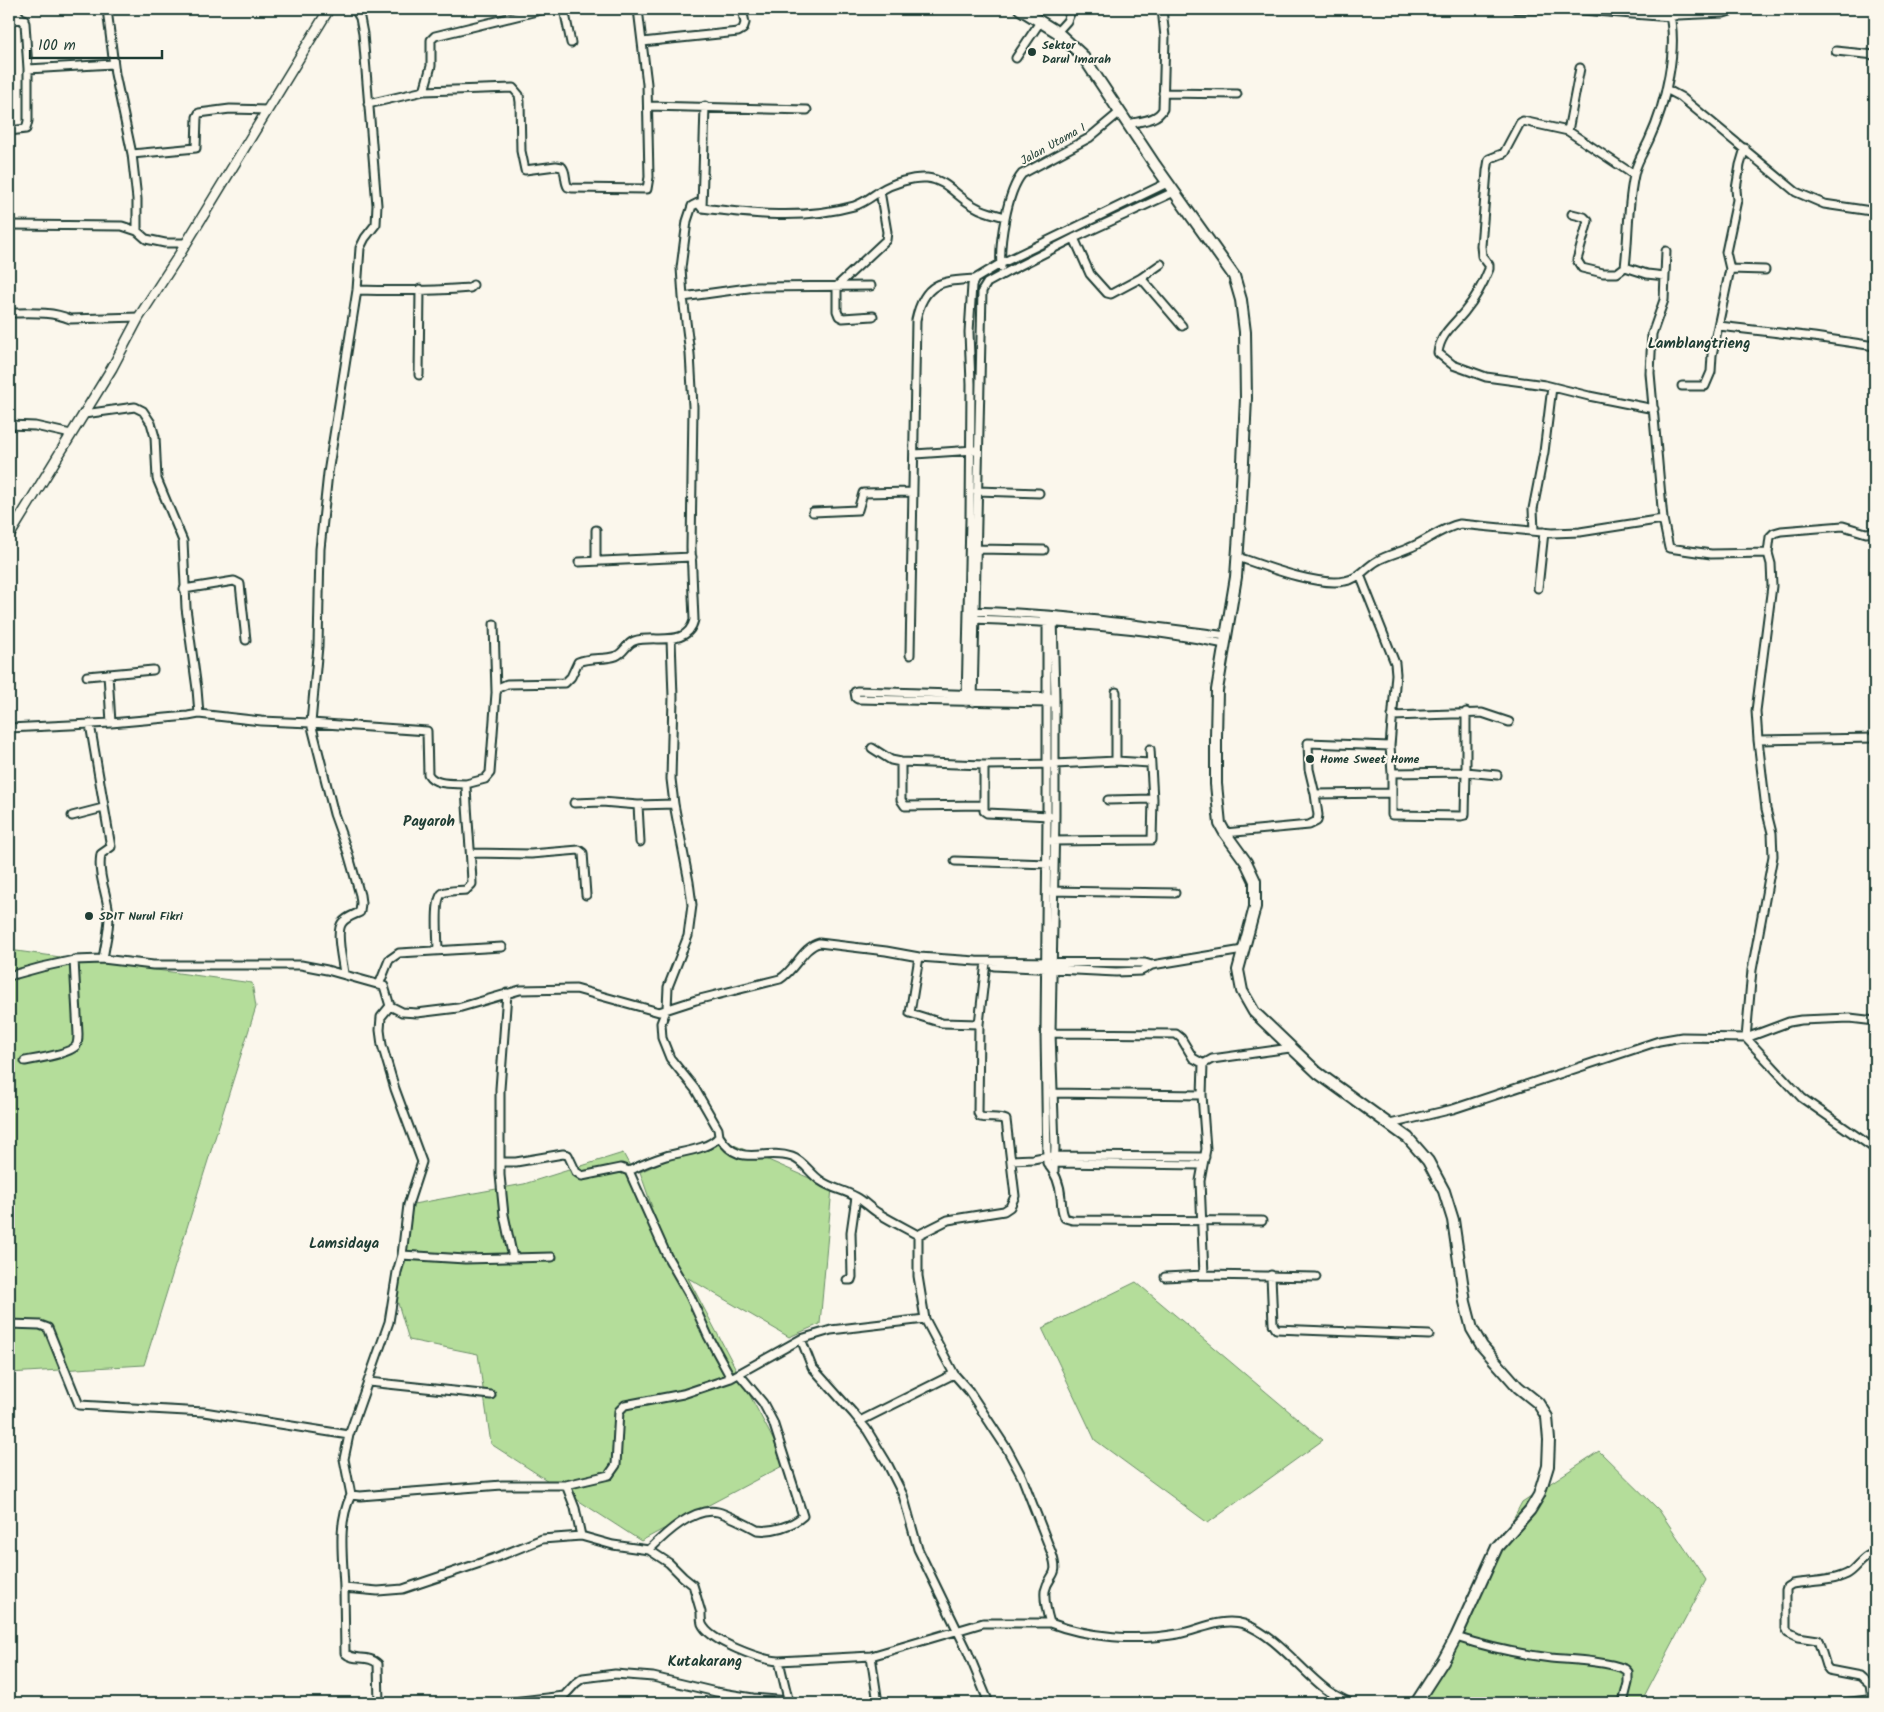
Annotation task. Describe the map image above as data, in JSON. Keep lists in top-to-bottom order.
{
  "streets": {
    "street": ["Jalan Utama I"]
  },
  "districts": [
    "Lamblangtrieng",
    "Payaroh",
    "Lamsidaya",
    "Kutakarang"
  ],
  "places": ["Sektor Darul Imarah", "Home Sweet Home", "SDIT Nurul Fikri"],
  "scale_bar": "100 m"
}
